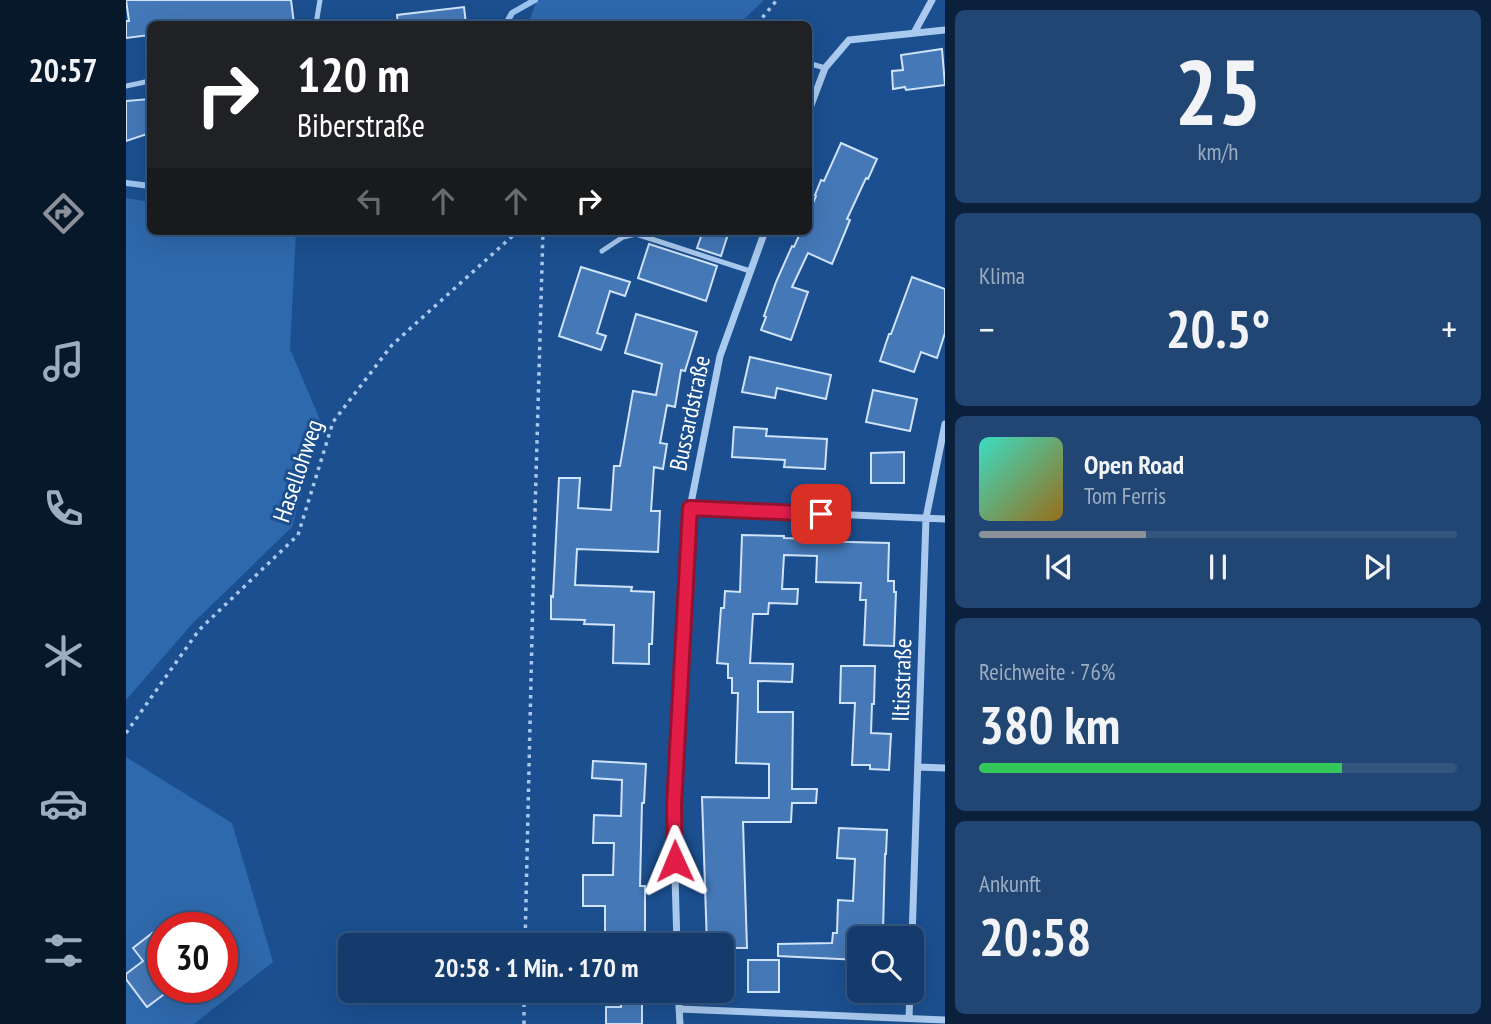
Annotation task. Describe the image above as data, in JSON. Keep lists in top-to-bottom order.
{
  "streets": {
    "street": ["Bussardstraße", "Iltisstraße"],
    "path": ["Hasellohweg"]
  },
  "page": {
    "tabs": "20:57",
    "tile": [
      ["25", "km/h"],
      "Klima",
      ["Reichweite · 76%", "380 km"],
      ["Ankunft", "20:58"]
    ],
    "turn": ["120 m", "Biberstraße"],
    "heat": ["−", "20.5°", "+"],
    "song": ["Open Road", "Tom Ferris"],
    "limit": "30",
    "trip": "20:58 · 1 Min. · 170 m"
  }
}
